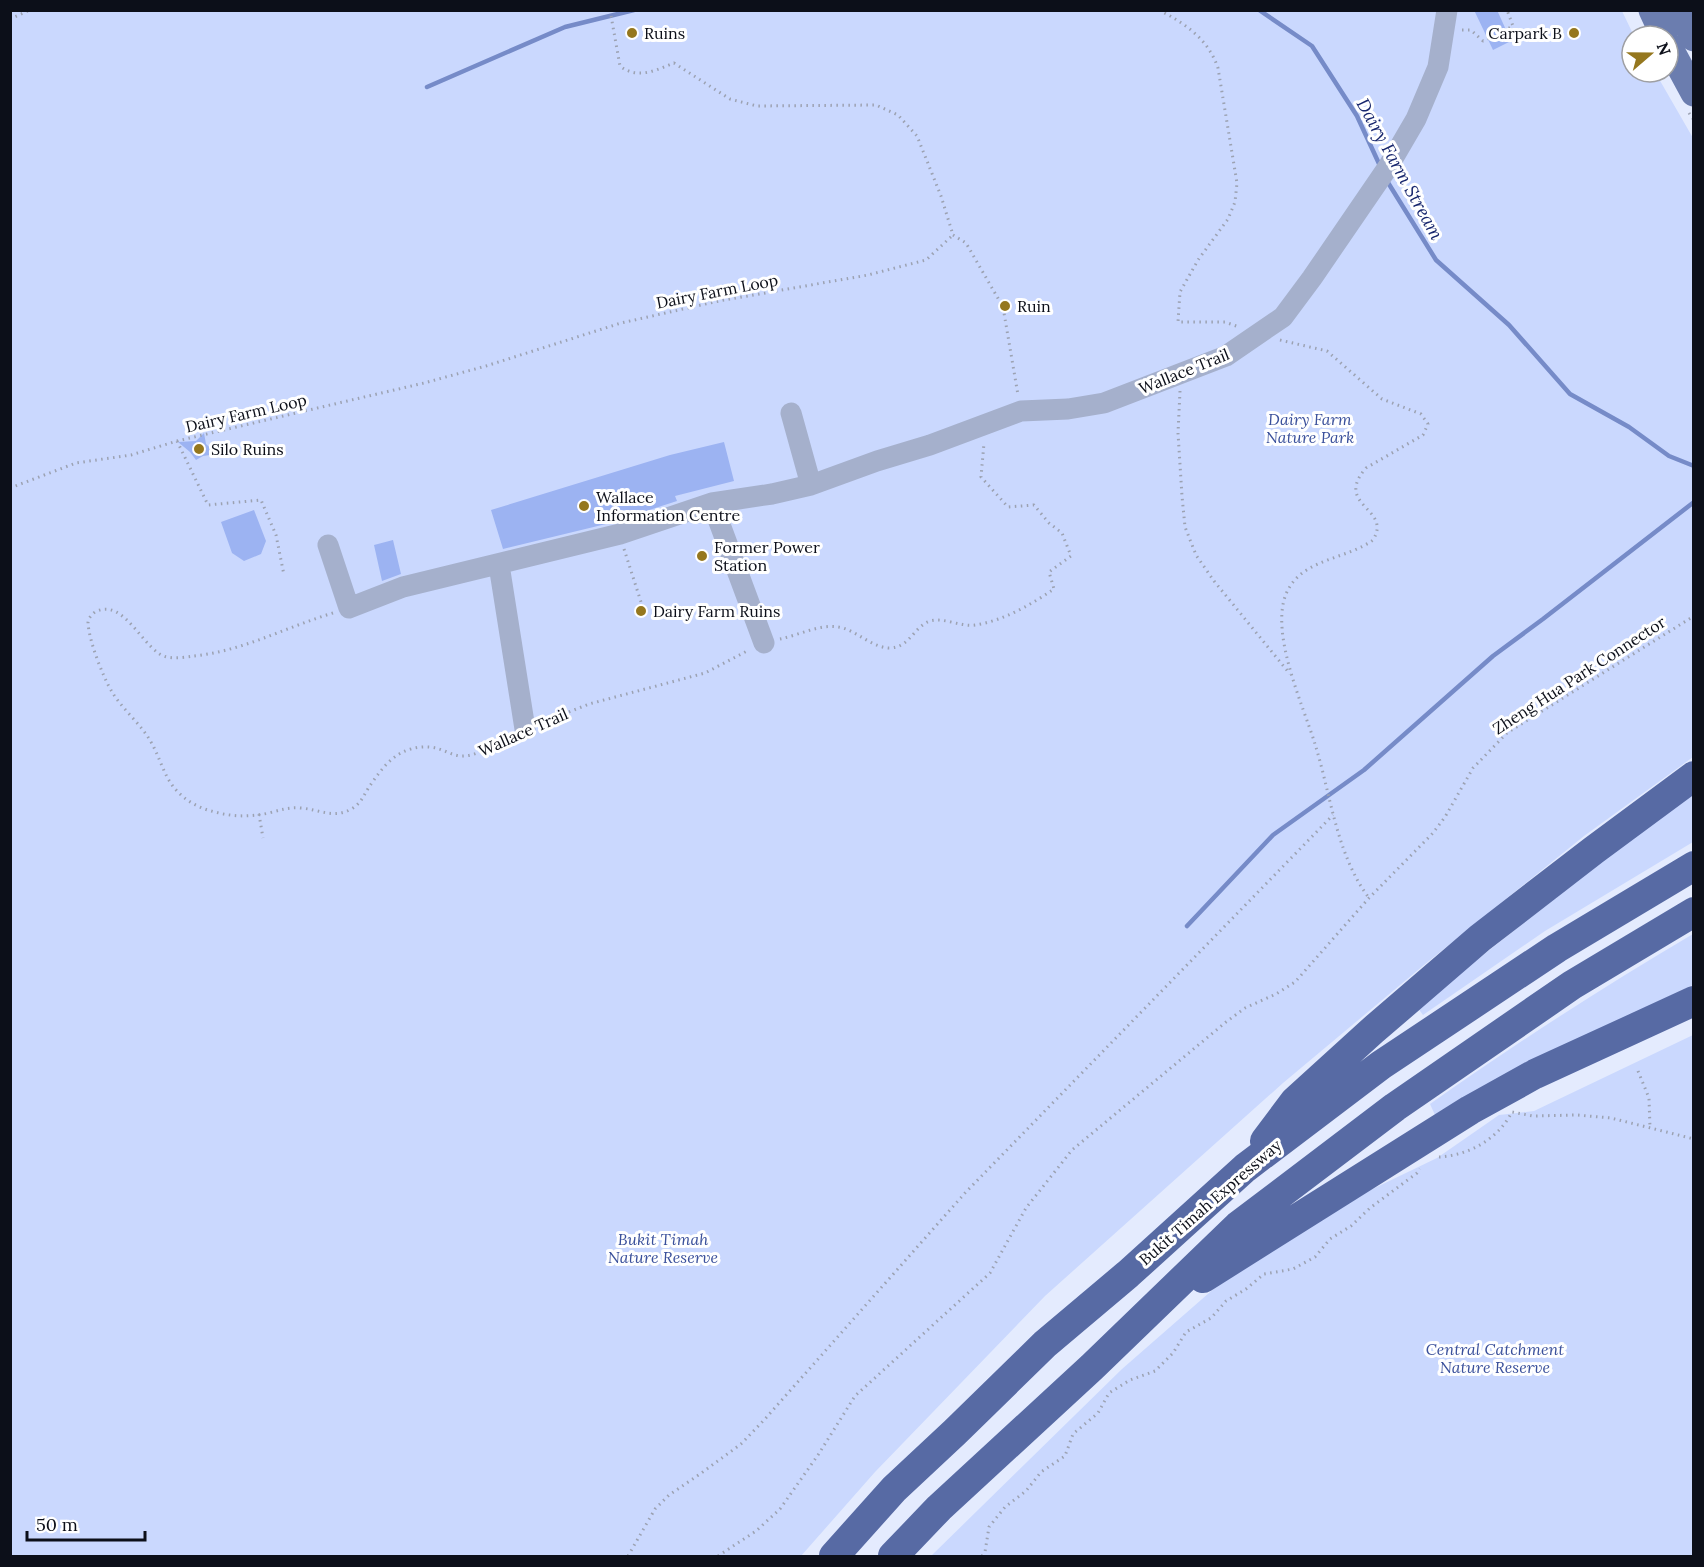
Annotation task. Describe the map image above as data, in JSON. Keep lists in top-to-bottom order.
{
  "streets": {
    "highway": ["Bukit Timah Expressway"],
    "lane": ["Wallace Trail"],
    "path": ["Dairy Farm Loop", "Zheng Hua Park Connector"]
  },
  "water": ["Dairy Farm Stream"],
  "parks": ["Dairy Farm Nature Park", "Bukit Timah Nature Reserve", "Central Catchment Nature Reserve"],
  "places": [
    "Ruins",
    "Carpark B",
    "Ruin",
    "Silo Ruins",
    "Wallace Information Centre",
    "Former Power Station",
    "Dairy Farm Ruins"
  ],
  "scale_bar": "50 m",
  "north": "right"
}
